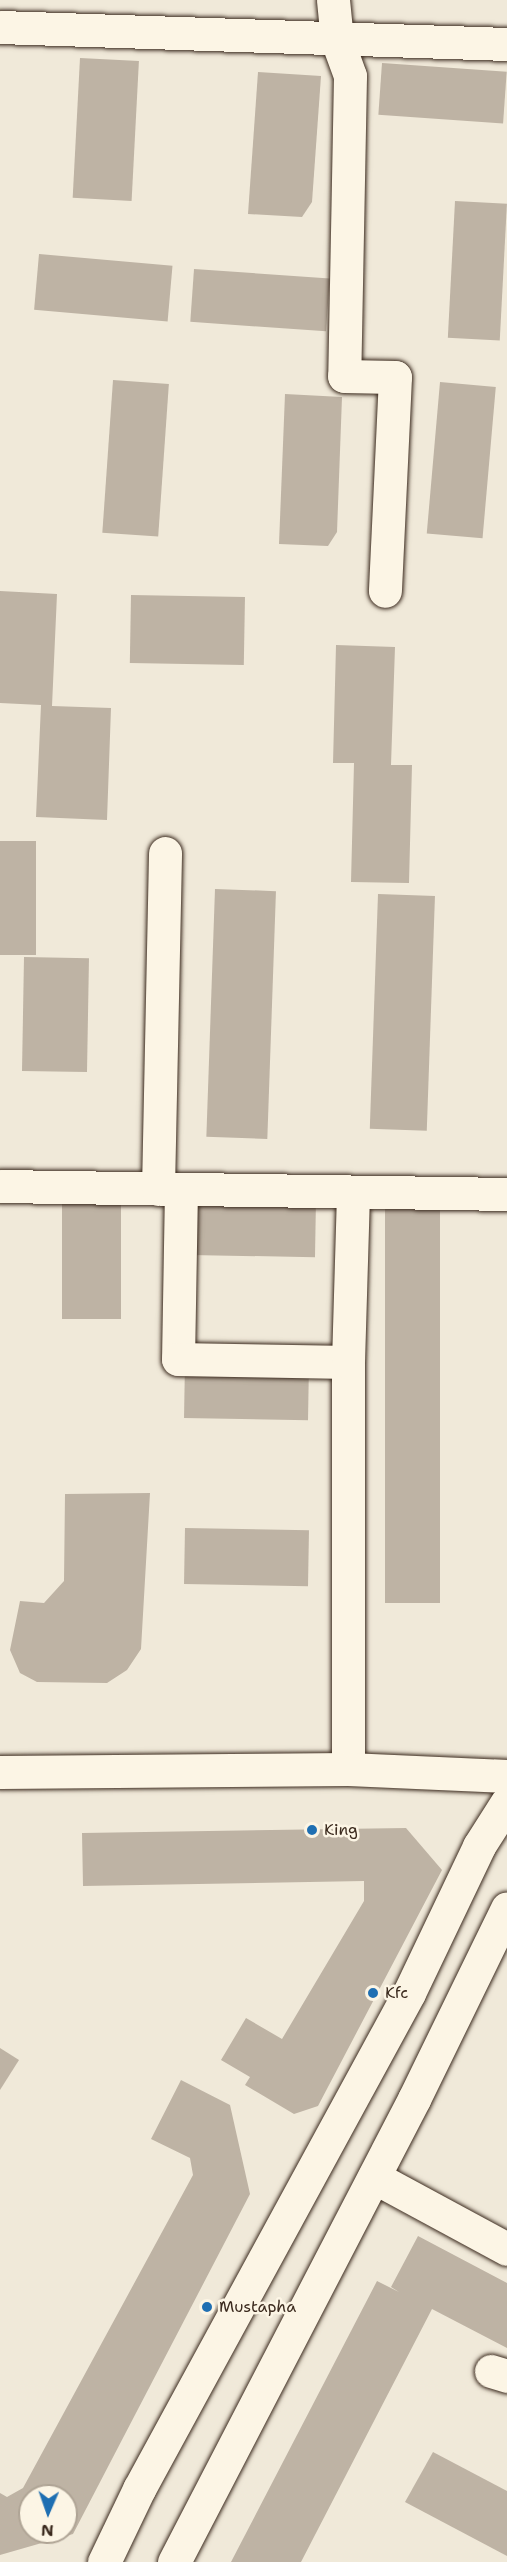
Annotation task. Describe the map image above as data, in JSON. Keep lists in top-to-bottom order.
{
  "places": ["King", "Kfc", "Mustapha"],
  "north": "bottom"
}
